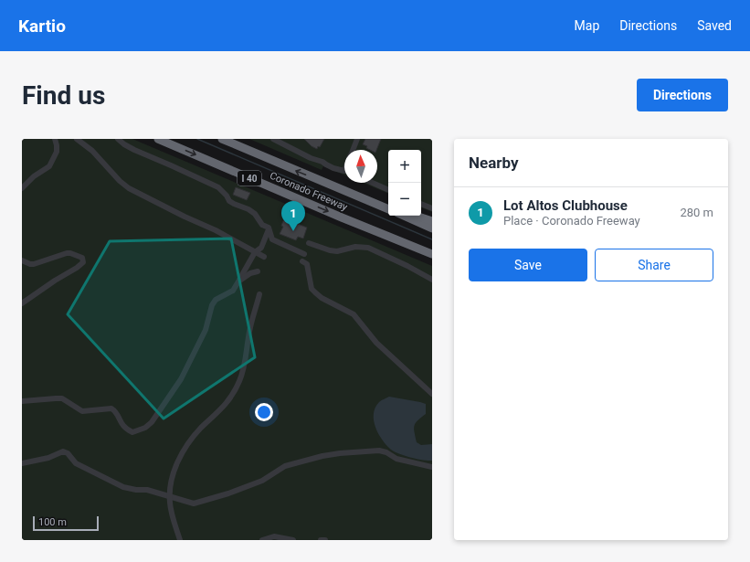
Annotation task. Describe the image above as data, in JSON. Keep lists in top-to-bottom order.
{
  "streets": {
    "highway": ["I 40", "Coronado Freeway"]
  },
  "scale_bar": "100 m",
  "north": "top",
  "page": {
    "header": "Kartio",
    "nav": ["Map", "Directions", "Saved"],
    "buttons": [
      "Directions",
      ["Save", "Share"]
    ],
    "title": "Find us",
    "heading": "Nearby",
    "map_buttons": ["+", "−"],
    "list": [
      {
        "mark": "1",
        "name": "Lot Altos Clubhouse",
        "note": "Place · Coronado Freeway",
        "value": "280 m"
      }
    ],
    "pins": "1",
    "scale": "100 m"
  }
}
